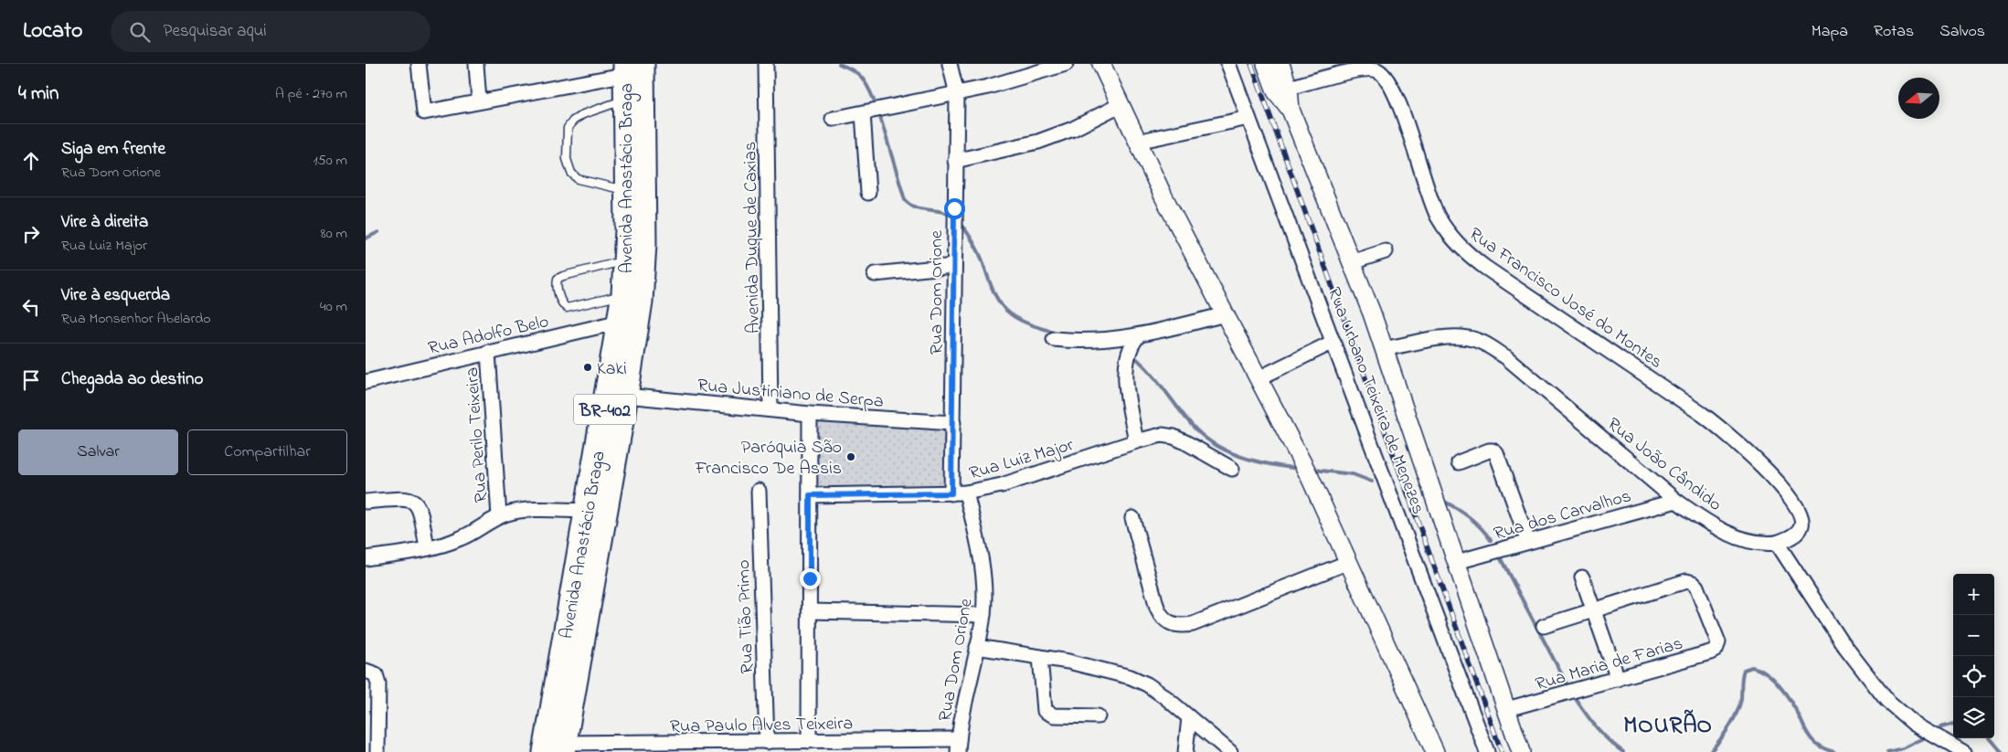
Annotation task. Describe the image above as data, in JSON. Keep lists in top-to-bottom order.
{
  "streets": {
    "main road": ["Avenida Anastácio Braga", "BR-402"],
    "street": [
      "Avenida Duque de Caxias",
      "Rua Dom Orione",
      "Rua Francisco José do Montes",
      "Rua Adolfo Belo",
      "Rua Justiniano de Serpa",
      "Rua Urbano Teixeira de Menezes",
      "Rua Perilo Teixeira",
      "Rua Luiz Major",
      "Rua João Cândido",
      "Rua dos Carvalhos",
      "Rua Tião Primo",
      "Rua Maria de Farias",
      "Rua Paulo Alves Teixeira"
    ]
  },
  "crossings": [
    ["Avenida Anastácio Braga", "Rua Adolfo Belo"],
    ["Avenida Anastácio Braga", "Rua Justiniano de Serpa"],
    ["Avenida Anastácio Braga", "Rua Paulo Alves Teixeira"],
    ["Avenida Duque de Caxias", "Rua Justiniano de Serpa"],
    ["Rua Dom Orione", "Rua Justiniano de Serpa"],
    ["Rua Dom Orione", "Rua Luiz Major"],
    ["Rua Dom Orione", "Rua Paulo Alves Teixeira"],
    ["Rua Francisco José do Montes", "Rua Urbano Teixeira de Menezes"],
    ["Rua Francisco José do Montes", "Rua João Cândido"],
    ["Rua Adolfo Belo", "Rua Perilo Teixeira"],
    ["Rua Urbano Teixeira de Menezes", "Rua João Cândido"],
    ["Rua Urbano Teixeira de Menezes", "Rua dos Carvalhos"],
    ["Rua Urbano Teixeira de Menezes", "Rua Maria de Farias"],
    ["Rua João Cândido", "Rua dos Carvalhos"],
    ["Rua Tião Primo", "Rua Paulo Alves Teixeira"]
  ],
  "districts": ["MOURÃO"],
  "places": ["Kaki", "Paróquia São Francisco De Assis"],
  "north": "left",
  "page": {
    "header": "Locato",
    "search": "Pesquisar aqui",
    "nav": ["Mapa", "Rotas", "Salvos"],
    "heading": ["4 min", "A pé · 270 m"],
    "list": [
      ["Siga em frente", "Rua Dom Orione", "150 m"],
      ["Vire à direita", "Rua Luiz Major", "80 m"],
      ["Vire à esquerda", "Rua Monsenhor Abelardo", "40 m"],
      "Chegada ao destino"
    ],
    "buttons": ["Salvar", "Compartilhar"],
    "map_buttons": ["+", "−"]
  }
}
